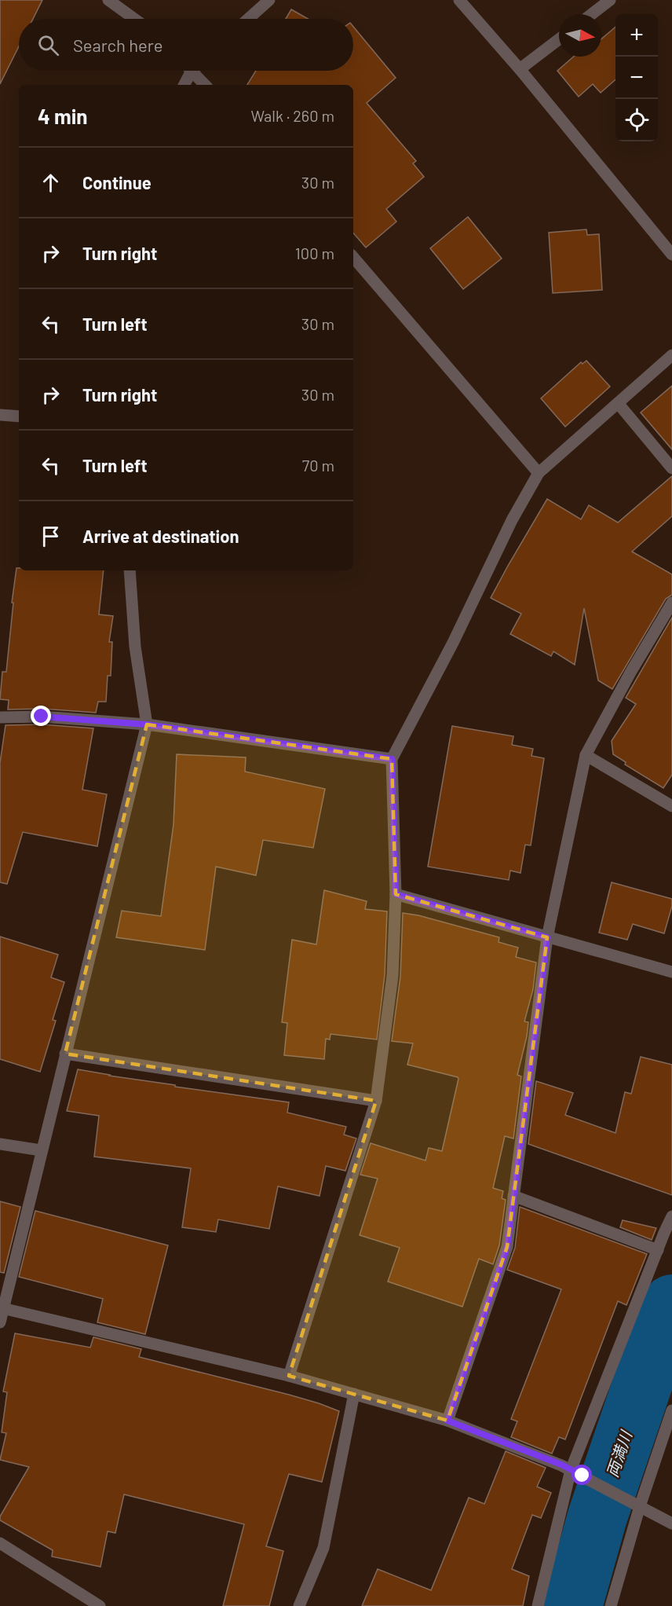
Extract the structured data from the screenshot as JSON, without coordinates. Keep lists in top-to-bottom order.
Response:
{
  "water": ["両満川"],
  "north": "right",
  "page": {
    "map_buttons": ["+", "−"],
    "search": "Search here",
    "heading": ["4 min", "Walk · 260 m"],
    "list": [
      ["Continue", "30 m"],
      ["Turn right", "100 m"],
      ["Turn left", "30 m"],
      ["Turn right", "30 m"],
      ["Turn left", "70 m"],
      "Arrive at destination"
    ]
  }
}
